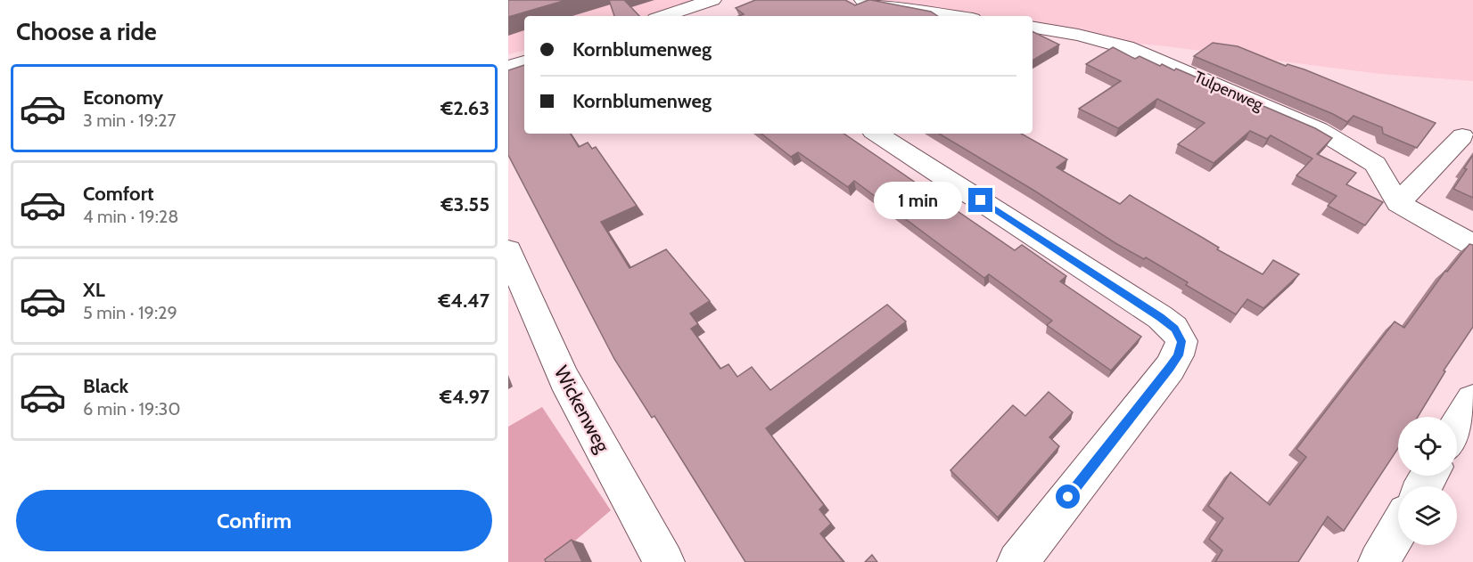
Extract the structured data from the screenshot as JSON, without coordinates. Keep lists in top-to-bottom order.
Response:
{
  "streets": {
    "street": ["Tulpenweg", "Wickenweg"]
  },
  "page": {
    "heading": "Choose a ride",
    "banner": ["Kornblumenweg", "Kornblumenweg"],
    "list": [
      {
        "name": "Economy",
        "note": "3 min · 19:27",
        "value": "€2.63"
      },
      {
        "name": "Comfort",
        "note": "4 min · 19:28",
        "value": "€3.55"
      },
      {
        "name": "XL",
        "note": "5 min · 19:29",
        "value": "€4.47"
      },
      {
        "name": "Black",
        "note": "6 min · 19:30",
        "value": "€4.97"
      }
    ],
    "bubble": "1 min",
    "buttons": "Confirm"
  }
}
